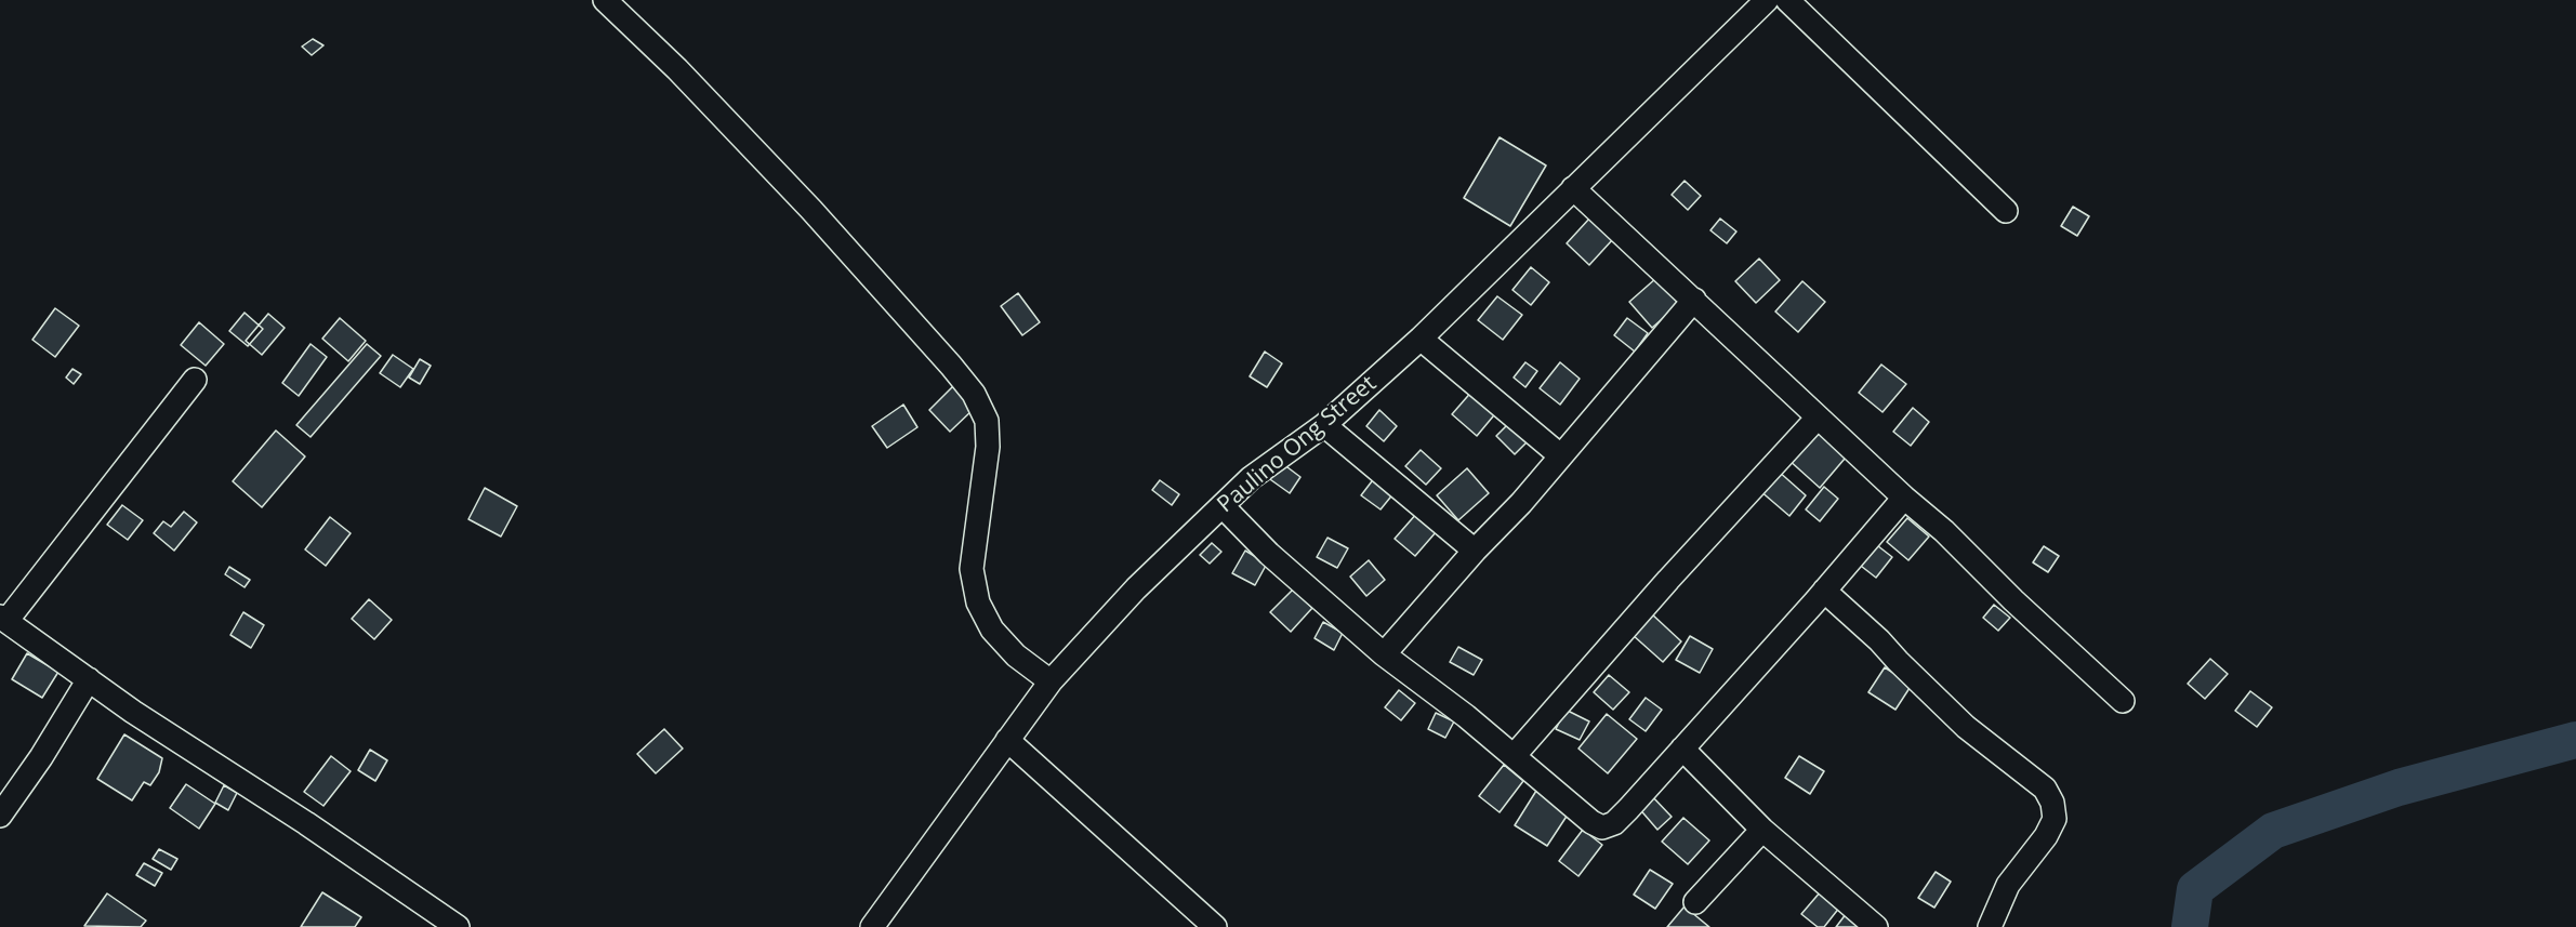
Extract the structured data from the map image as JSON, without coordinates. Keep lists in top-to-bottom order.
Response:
{
  "streets": {
    "street": ["Paulino Ong Street"]
  }
}
